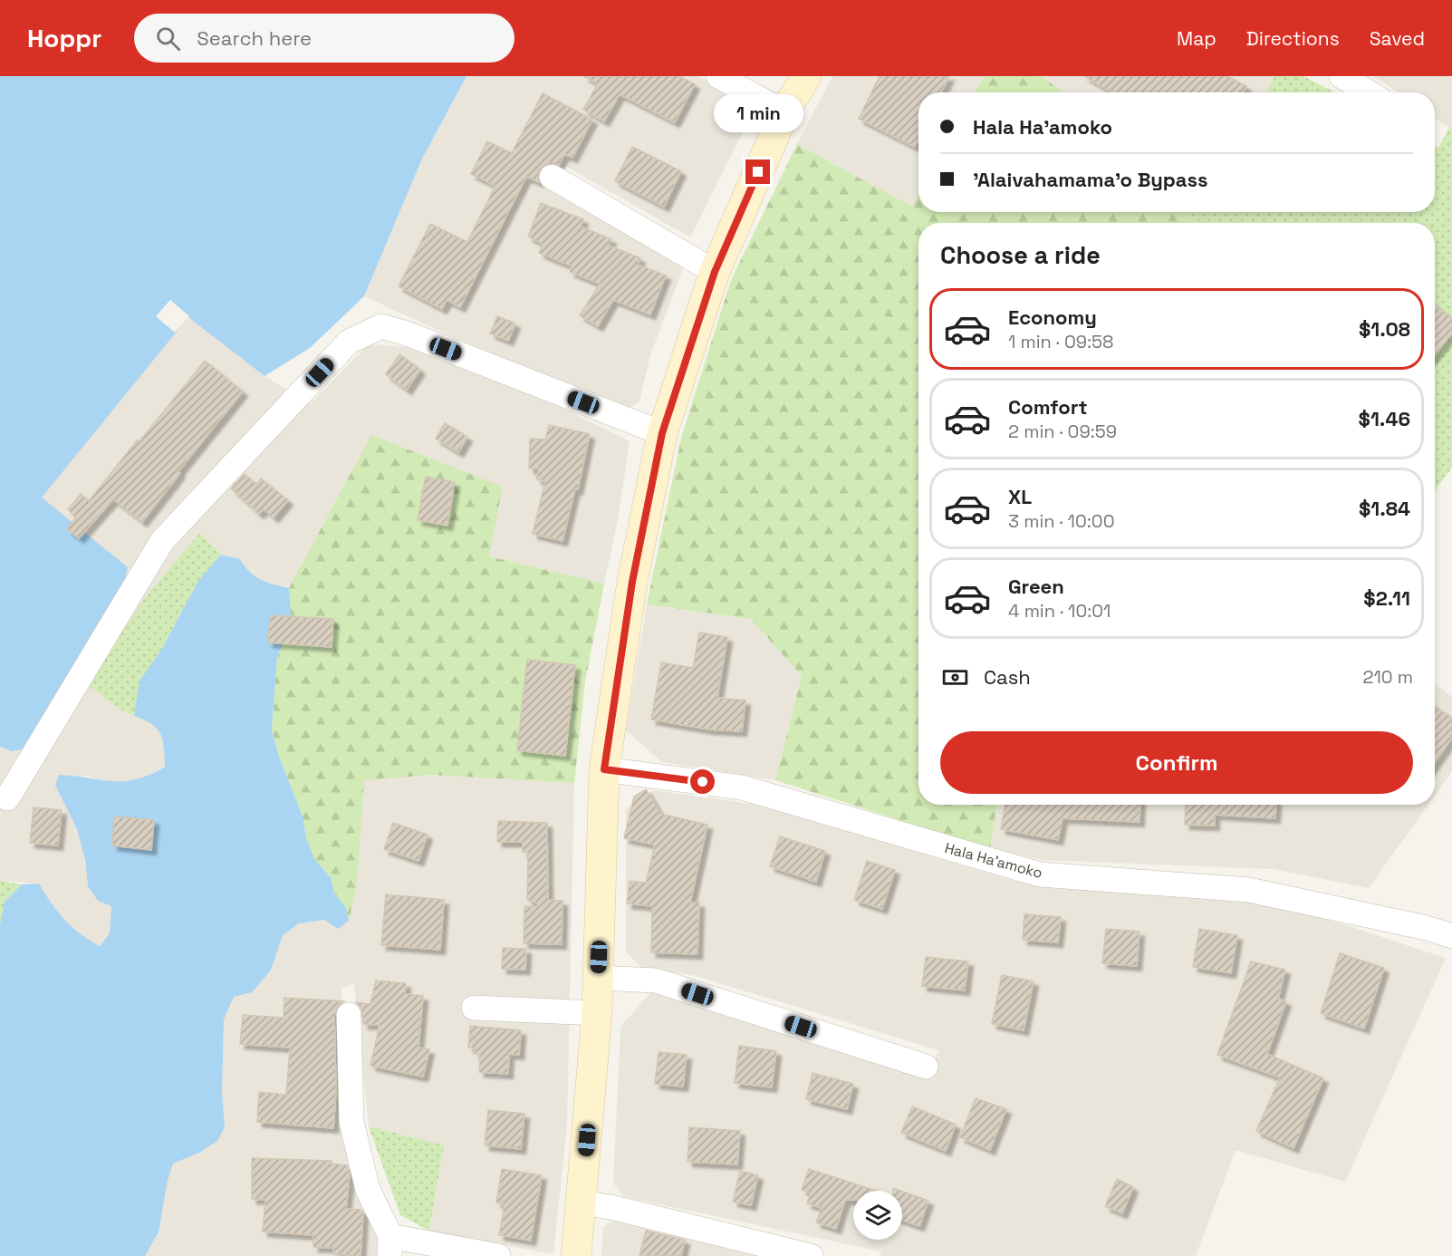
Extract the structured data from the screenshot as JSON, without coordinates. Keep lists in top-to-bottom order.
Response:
{
  "streets": {
    "street": ["Hala Ha'amoko"]
  },
  "page": {
    "header": "Hoppr",
    "search": "Search here",
    "nav": ["Map", "Directions", "Saved"],
    "banner": ["Hala Ha'amoko", "'Alaivahamama'o Bypass"],
    "bubble": "1 min",
    "heading": "Choose a ride",
    "list": [
      {
        "name": "Economy",
        "note": "1 min · 09:58",
        "value": "$1.08"
      },
      {
        "name": "Comfort",
        "note": "2 min · 09:59",
        "value": "$1.46"
      },
      {
        "name": "XL",
        "note": "3 min · 10:00",
        "value": "$1.84"
      },
      {
        "name": "Green",
        "note": "4 min · 10:01",
        "value": "$2.11"
      }
    ],
    "pay": ["Cash", "210 m"],
    "buttons": "Confirm"
  }
}
